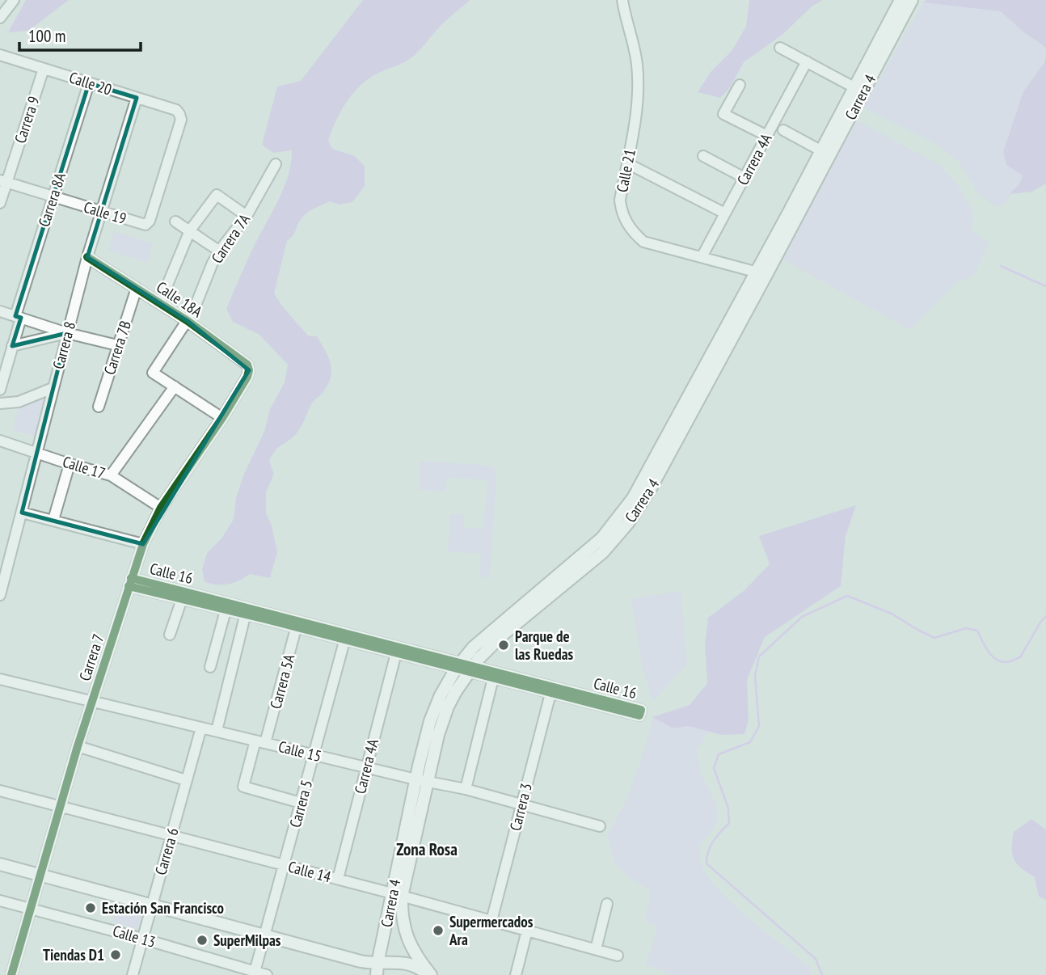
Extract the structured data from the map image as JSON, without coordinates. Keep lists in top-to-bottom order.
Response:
{
  "streets": {
    "main road": ["Carrera 4"],
    "street": [
      "Calle 20",
      "Carrera 9",
      "Carrera 4A",
      "Calle 21",
      "Carrera 8A",
      "Calle 19",
      "Carrera 7A",
      "Calle 18A",
      "Carrera 8",
      "Carrera 7B",
      "Calle 17",
      "Calle 16",
      "Carrera 7",
      "Carrera 5A",
      "Calle 15",
      "Carrera 5",
      "Carrera 3",
      "Carrera 6",
      "Calle 14",
      "Calle 13"
    ]
  },
  "crossings": [
    ["Calle 20", "Carrera 9"],
    ["Calle 20", "Carrera 8A"],
    ["Calle 20", "Calle 19"],
    ["Calle 20", "Carrera 8"],
    ["Carrera 4", "Calle 21"],
    ["Carrera 4", "Calle 16"],
    ["Carrera 4", "Calle 15"],
    ["Carrera 4", "Calle 14"],
    ["Carrera 9", "Calle 19"],
    ["Carrera 4A", "Calle 21"],
    ["Carrera 4A", "Calle 16"],
    ["Carrera 4A", "Calle 15"],
    ["Carrera 4A", "Calle 14"],
    ["Carrera 8A", "Calle 19"],
    ["Calle 19", "Carrera 8"],
    ["Carrera 7A", "Calle 18A"],
    ["Calle 18A", "Carrera 8"],
    ["Calle 18A", "Carrera 7B"],
    ["Calle 18A", "Carrera 7"],
    ["Carrera 8", "Calle 17"],
    ["Calle 17", "Carrera 7"],
    ["Calle 16", "Carrera 7"],
    ["Calle 16", "Carrera 5A"],
    ["Calle 16", "Carrera 5"],
    ["Calle 16", "Carrera 3"],
    ["Carrera 7", "Calle 15"],
    ["Carrera 7", "Calle 14"],
    ["Carrera 7", "Calle 13"],
    ["Carrera 5A", "Calle 15"],
    ["Carrera 5A", "Carrera 5"],
    ["Calle 15", "Carrera 5"],
    ["Calle 15", "Carrera 3"],
    ["Calle 15", "Carrera 6"],
    ["Carrera 5", "Calle 14"],
    ["Carrera 5", "Calle 13"],
    ["Carrera 3", "Calle 14"],
    ["Carrera 6", "Calle 14"],
    ["Carrera 6", "Calle 13"]
  ],
  "districts": ["Zona Rosa"],
  "places": [
    "Parque de las Ruedas",
    "Estación San Francisco",
    "Supermercados Ara",
    "SuperMilpas",
    "Tiendas D1"
  ],
  "scale_bar": "100 m"
}
